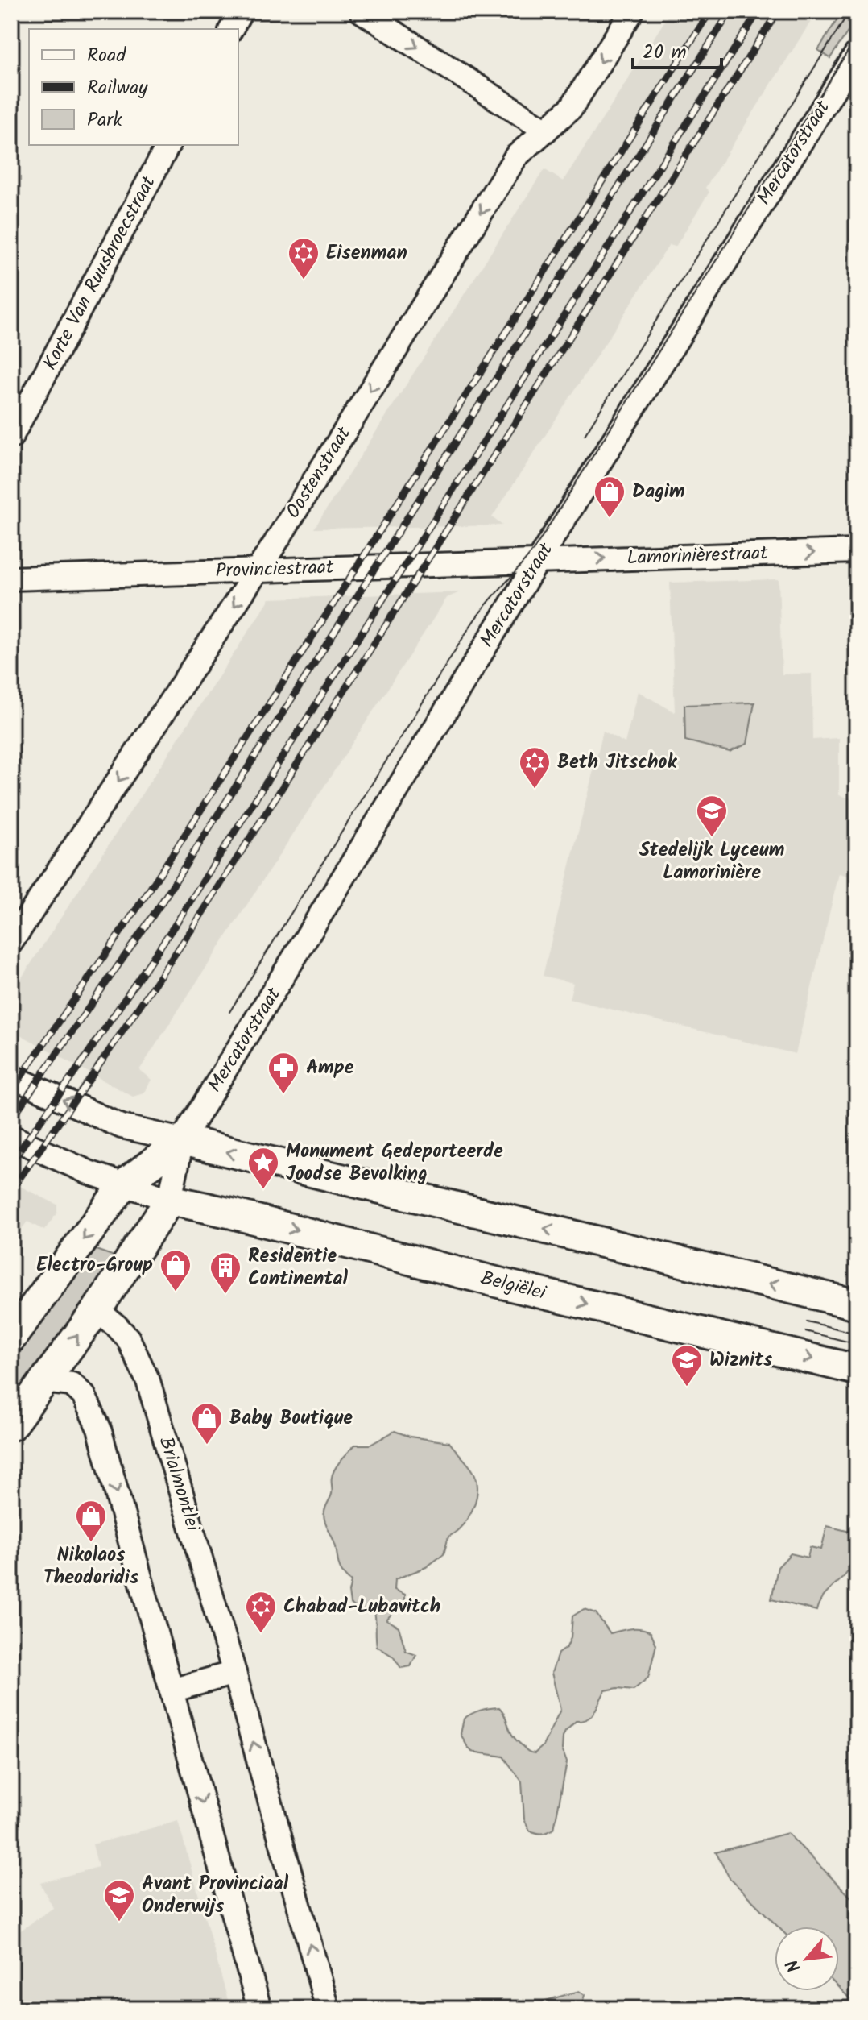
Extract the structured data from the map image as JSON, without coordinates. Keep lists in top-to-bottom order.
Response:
{
  "streets": {
    "street": [
      "Mercatorstraat",
      "Korte Van Ruusbroecstraat",
      "Oostenstraat",
      "Lamorinièrestraat",
      "Provinciestraat",
      "Belgiëlei",
      "Brialmontlei"
    ]
  },
  "crossings": [
    ["Mercatorstraat", "Lamorinièrestraat"],
    ["Mercatorstraat", "Provinciestraat"],
    ["Mercatorstraat", "Belgiëlei"],
    ["Mercatorstraat", "Brialmontlei"],
    ["Oostenstraat", "Provinciestraat"],
    ["Lamorinièrestraat", "Provinciestraat"]
  ],
  "one_way": ["Oostenstraat", "Lamorinièrestraat"],
  "places": {
    "synagogue": ["Eisenman", "Beth Jitschok", "Chabad-Lubavitch"],
    "shop": [
      "Dagim",
      "Electro-Group",
      "Baby Boutique",
      "Nikolaos Theodoridis"
    ],
    "school or university": ["Stedelijk Lyceum Lamorinière", "Wiznits", "Avant Provinciaal Onderwijs"],
    "pharmacy": ["Ampe"],
    "place": ["Monument Gedeporteerde Joodse Bevolking"],
    "building": ["Residentie Continental"]
  },
  "legend": ["Road", "Railway", "Park"],
  "scale_bar": "20 m",
  "north": "bottom left"
}
